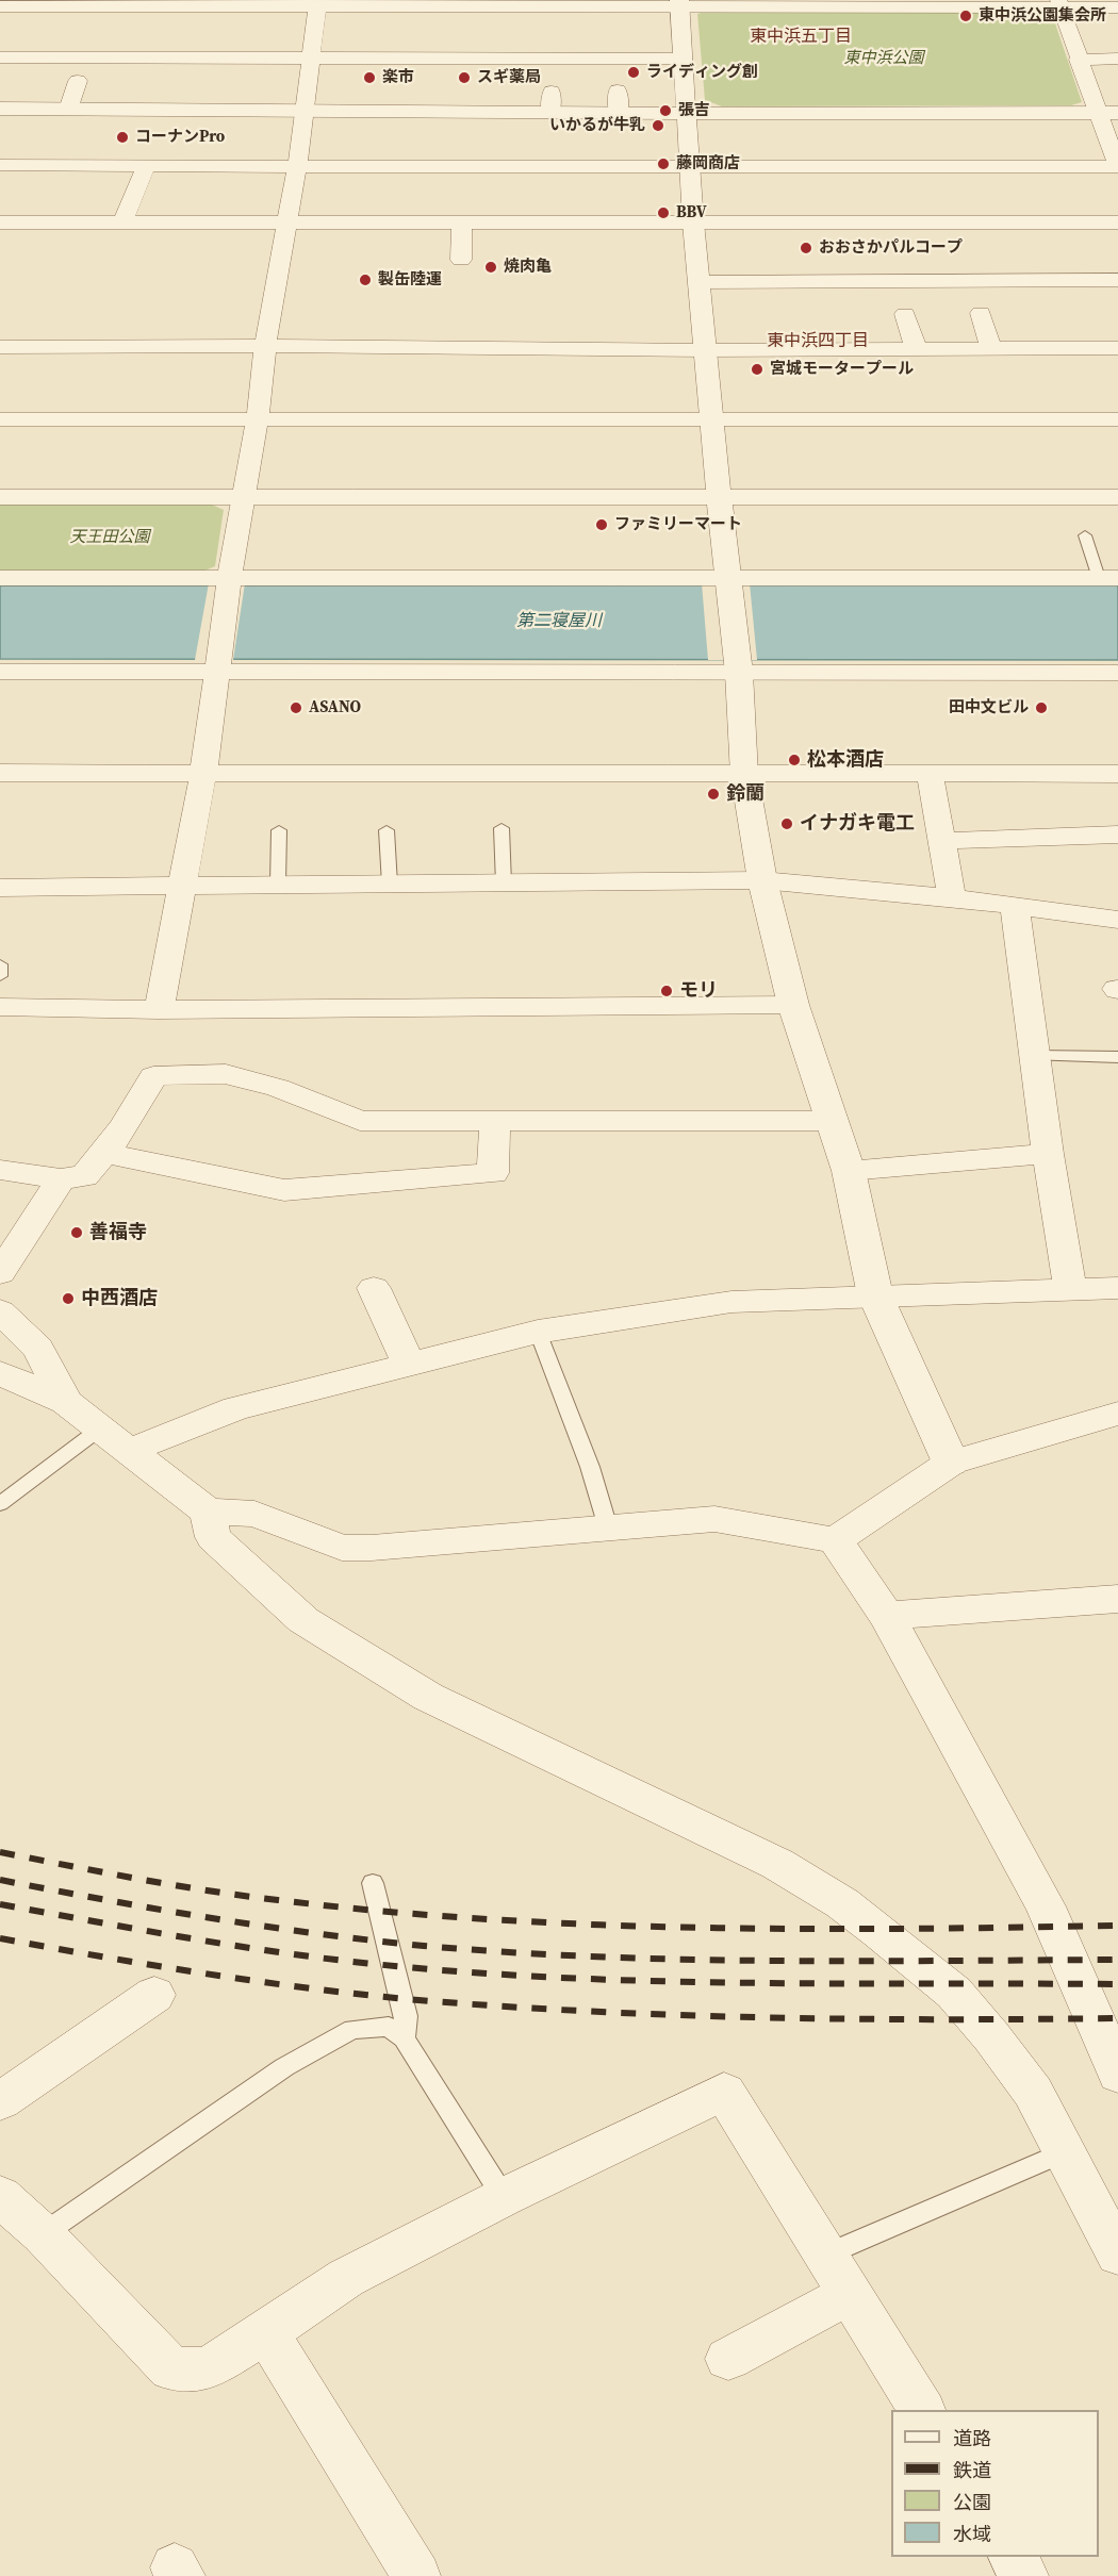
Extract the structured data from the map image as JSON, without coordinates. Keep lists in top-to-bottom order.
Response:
{
  "districts": ["東中浜五丁目", "東中浜四丁目"],
  "water": ["第二寝屋川"],
  "parks": ["東中浜公園", "天王田公園"],
  "places": [
    "東中浜公園集会所",
    "ライディング創",
    "楽市",
    "スギ薬局",
    "張吉",
    "いかるが牛乳",
    "コーナンPro",
    "藤岡商店",
    "BBV",
    "おおさかパルコープ",
    "焼肉亀",
    "製缶陸運",
    "宮城モータープール",
    "ファミリーマート",
    "ASANO",
    "田中文ビル",
    "松本酒店",
    "鈴蘭",
    "イナガキ電工",
    "モリ",
    "善福寺",
    "中西酒店"
  ],
  "legend": [
    "道路",
    "鉄道",
    "公園",
    "水域"
  ]
}
